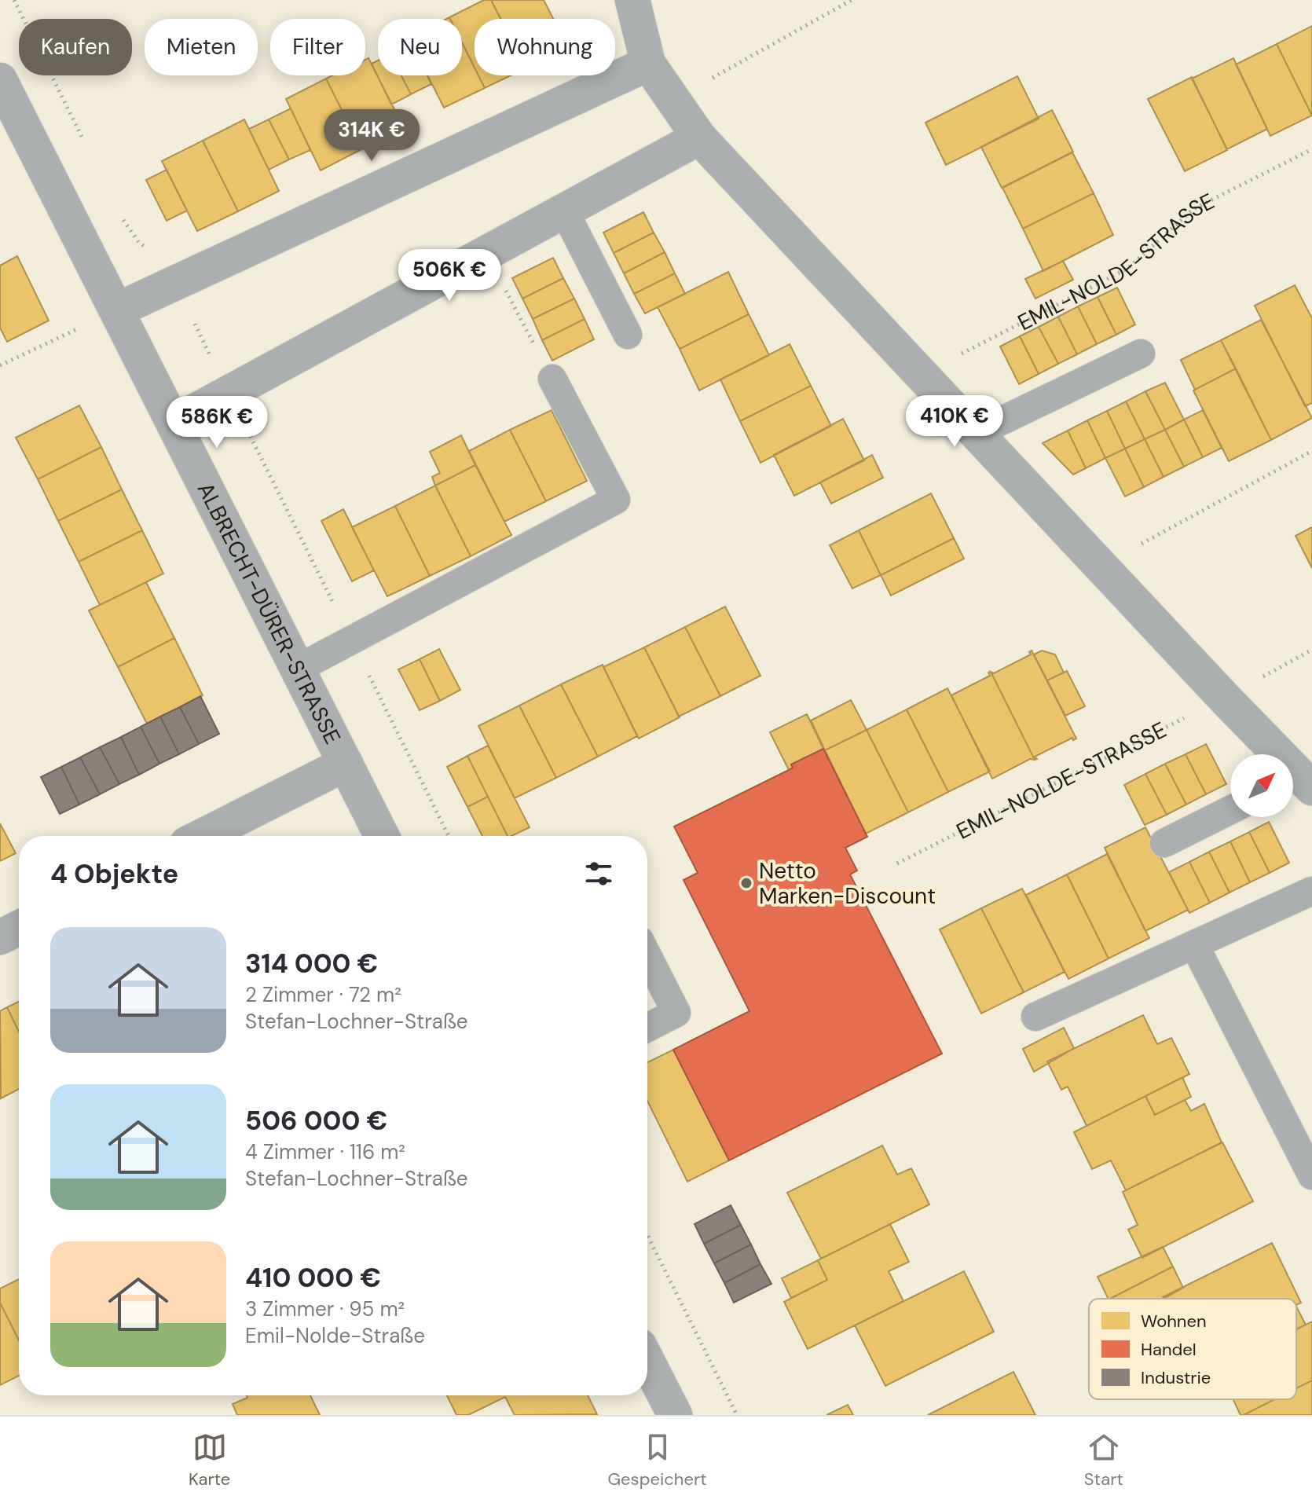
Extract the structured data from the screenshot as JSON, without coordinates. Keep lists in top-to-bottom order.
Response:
{
  "streets": {
    "street": ["ALBRECHT-DÜRER-STRASSE"],
    "path": ["EMIL-NOLDE-STRASSE"]
  },
  "places": ["Netto Marken-Discount"],
  "legend": ["Wohnen", "Handel", "Industrie"],
  "north": "top right",
  "page": {
    "chip": [
      "Kaufen",
      "Mieten",
      "Filter",
      "Neu",
      "Wohnung"
    ],
    "price": [
      "314K €",
      "506K €",
      "410K €",
      "586K €"
    ],
    "heading": "4 Objekte",
    "list": [
      {
        "name": "314 000 €",
        "note": "2 Zimmer · 72 m² · Stefan-Lochner-Straße"
      },
      {
        "name": "506 000 €",
        "note": "4 Zimmer · 116 m² · Stefan-Lochner-Straße"
      },
      {
        "name": "410 000 €",
        "note": "3 Zimmer · 95 m² · Emil-Nolde-Straße"
      }
    ],
    "tabs": ["Karte", "Gespeichert", "Start"]
  }
}
